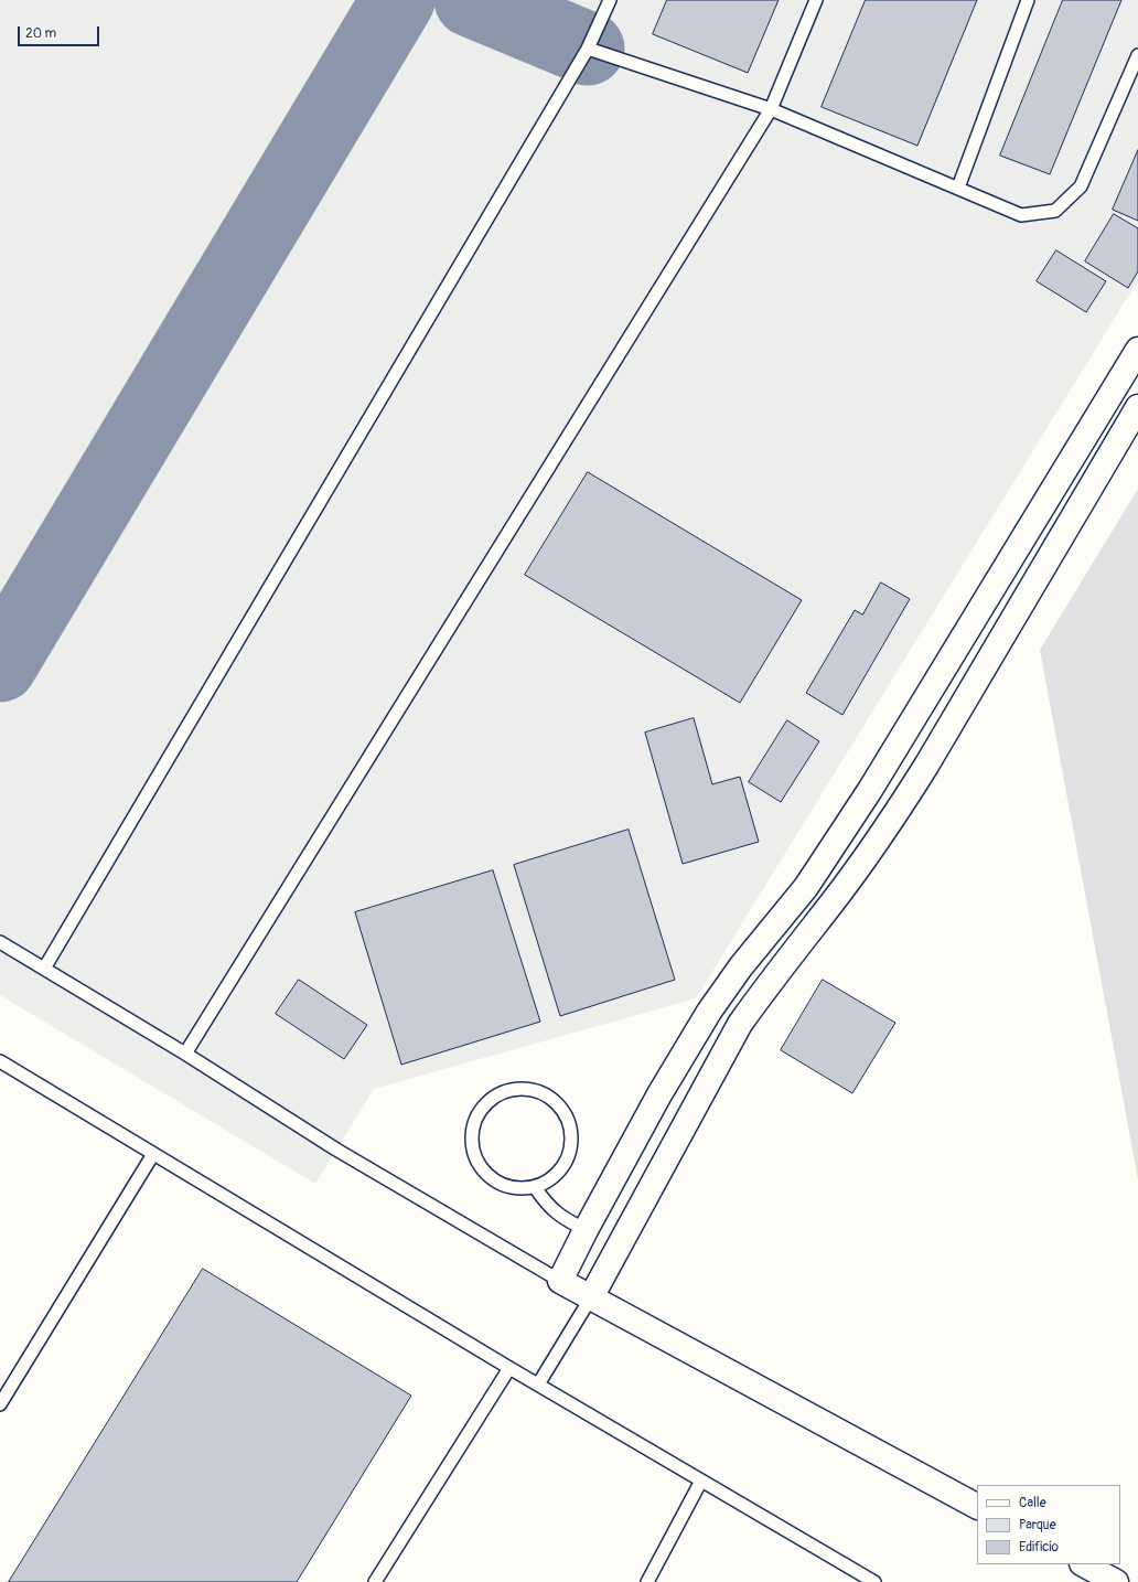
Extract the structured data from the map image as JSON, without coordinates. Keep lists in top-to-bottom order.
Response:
{
  "legend": ["Calle", "Parque", "Edificio"],
  "scale_bar": "20 m"
}
